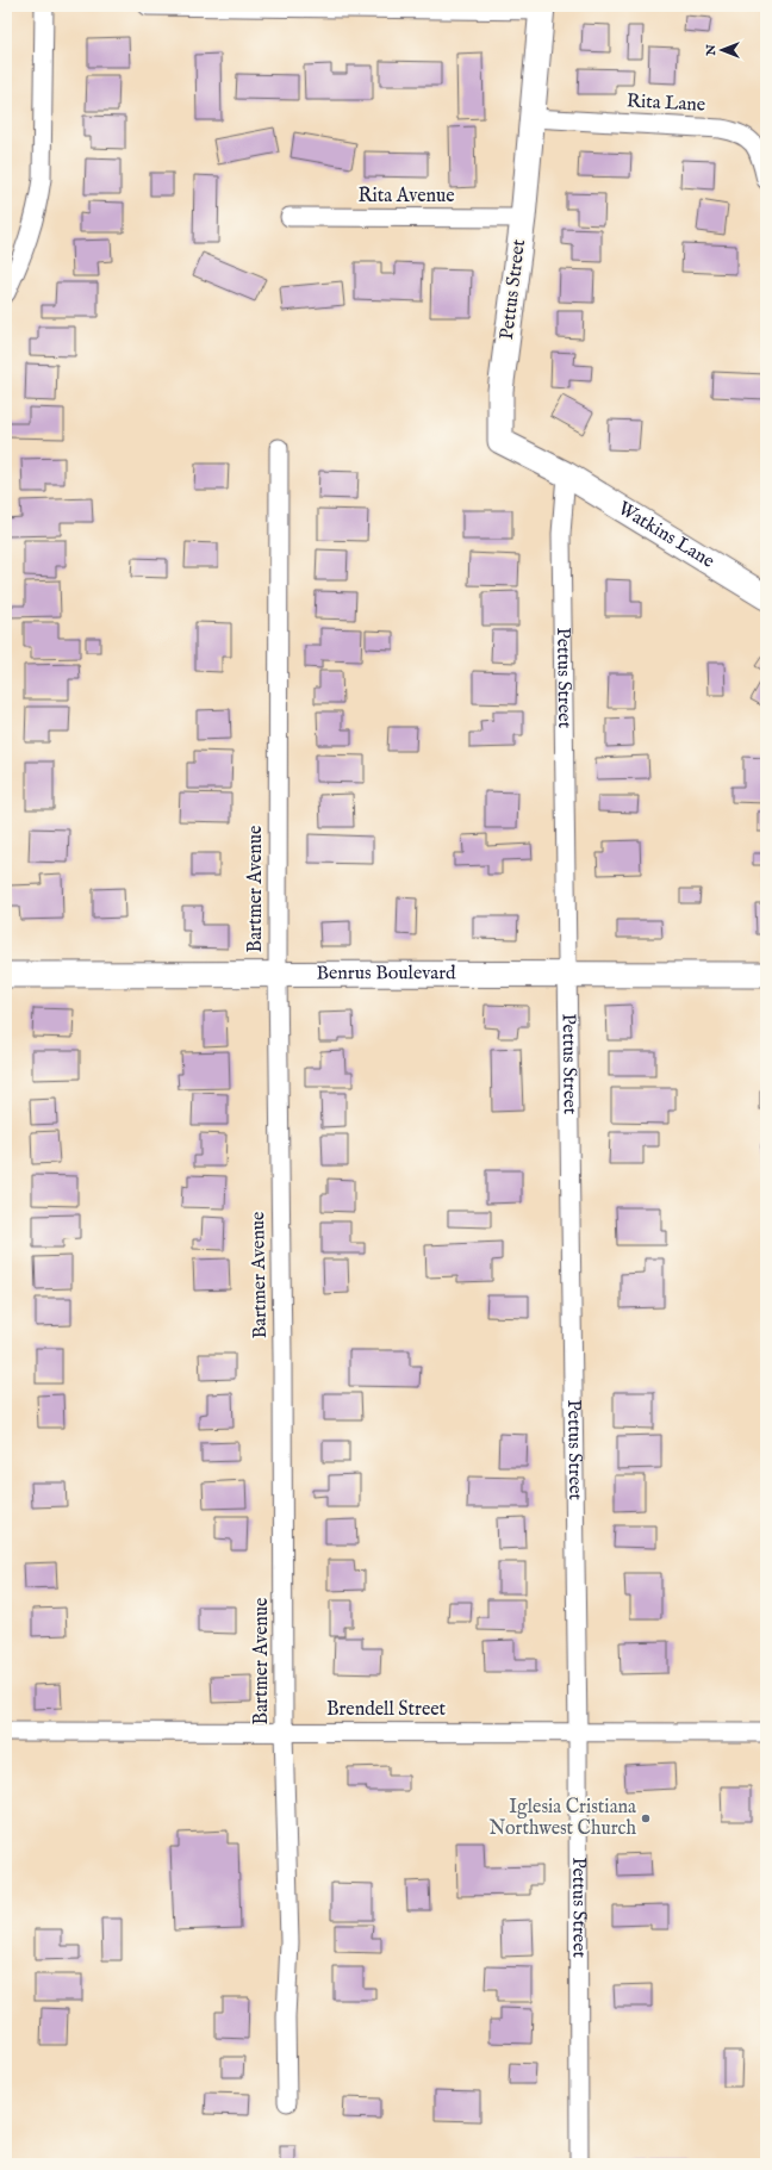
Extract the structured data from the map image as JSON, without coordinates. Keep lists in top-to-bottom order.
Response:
{
  "streets": {
    "street": [
      "Rita Lane",
      "Rita Avenue",
      "Pettus Street",
      "Watkins Lane",
      "Bartmer Avenue",
      "Benrus Boulevard",
      "Brendell Street"
    ]
  },
  "crossings": [
    ["Rita Lane", "Pettus Street"],
    ["Rita Avenue", "Pettus Street"],
    ["Pettus Street", "Watkins Lane"],
    ["Pettus Street", "Benrus Boulevard"],
    ["Pettus Street", "Brendell Street"],
    ["Bartmer Avenue", "Benrus Boulevard"],
    ["Bartmer Avenue", "Brendell Street"]
  ],
  "places": ["Iglesia Cristiana Northwest Church"],
  "north": "left"
}
